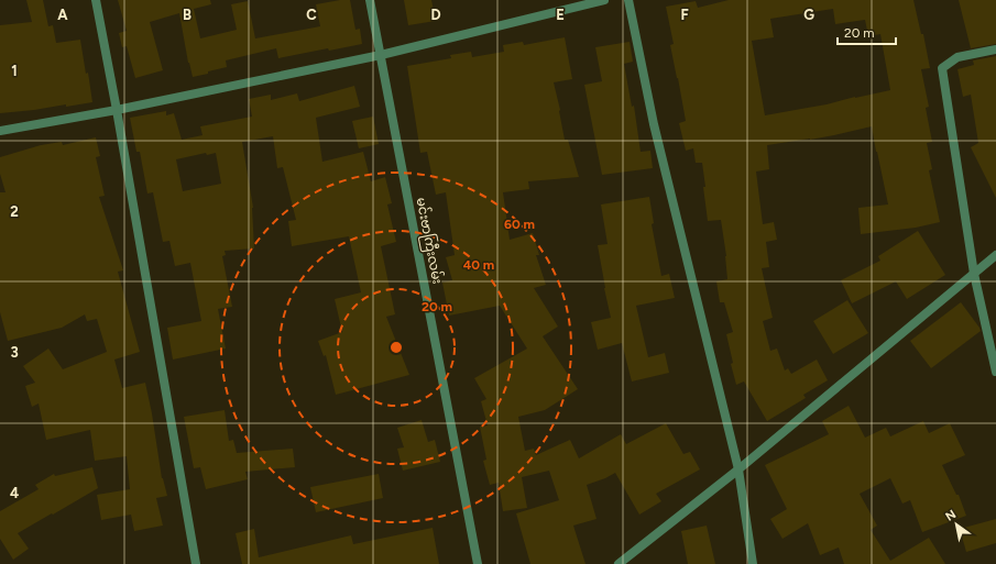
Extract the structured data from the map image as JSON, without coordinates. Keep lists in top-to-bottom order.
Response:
{
  "streets": {
    "street": ["မင်းဗာကြီးလမ်း"]
  },
  "scale_bar": "20 m",
  "north": "top left",
  "grid": {
    "columns": [
      "A",
      "B",
      "C",
      "D",
      "E",
      "F",
      "G"
    ],
    "rows": [
      "1",
      "2",
      "3",
      "4"
    ]
  },
  "rings": ["60 m", "40 m", "20 m"]
}
